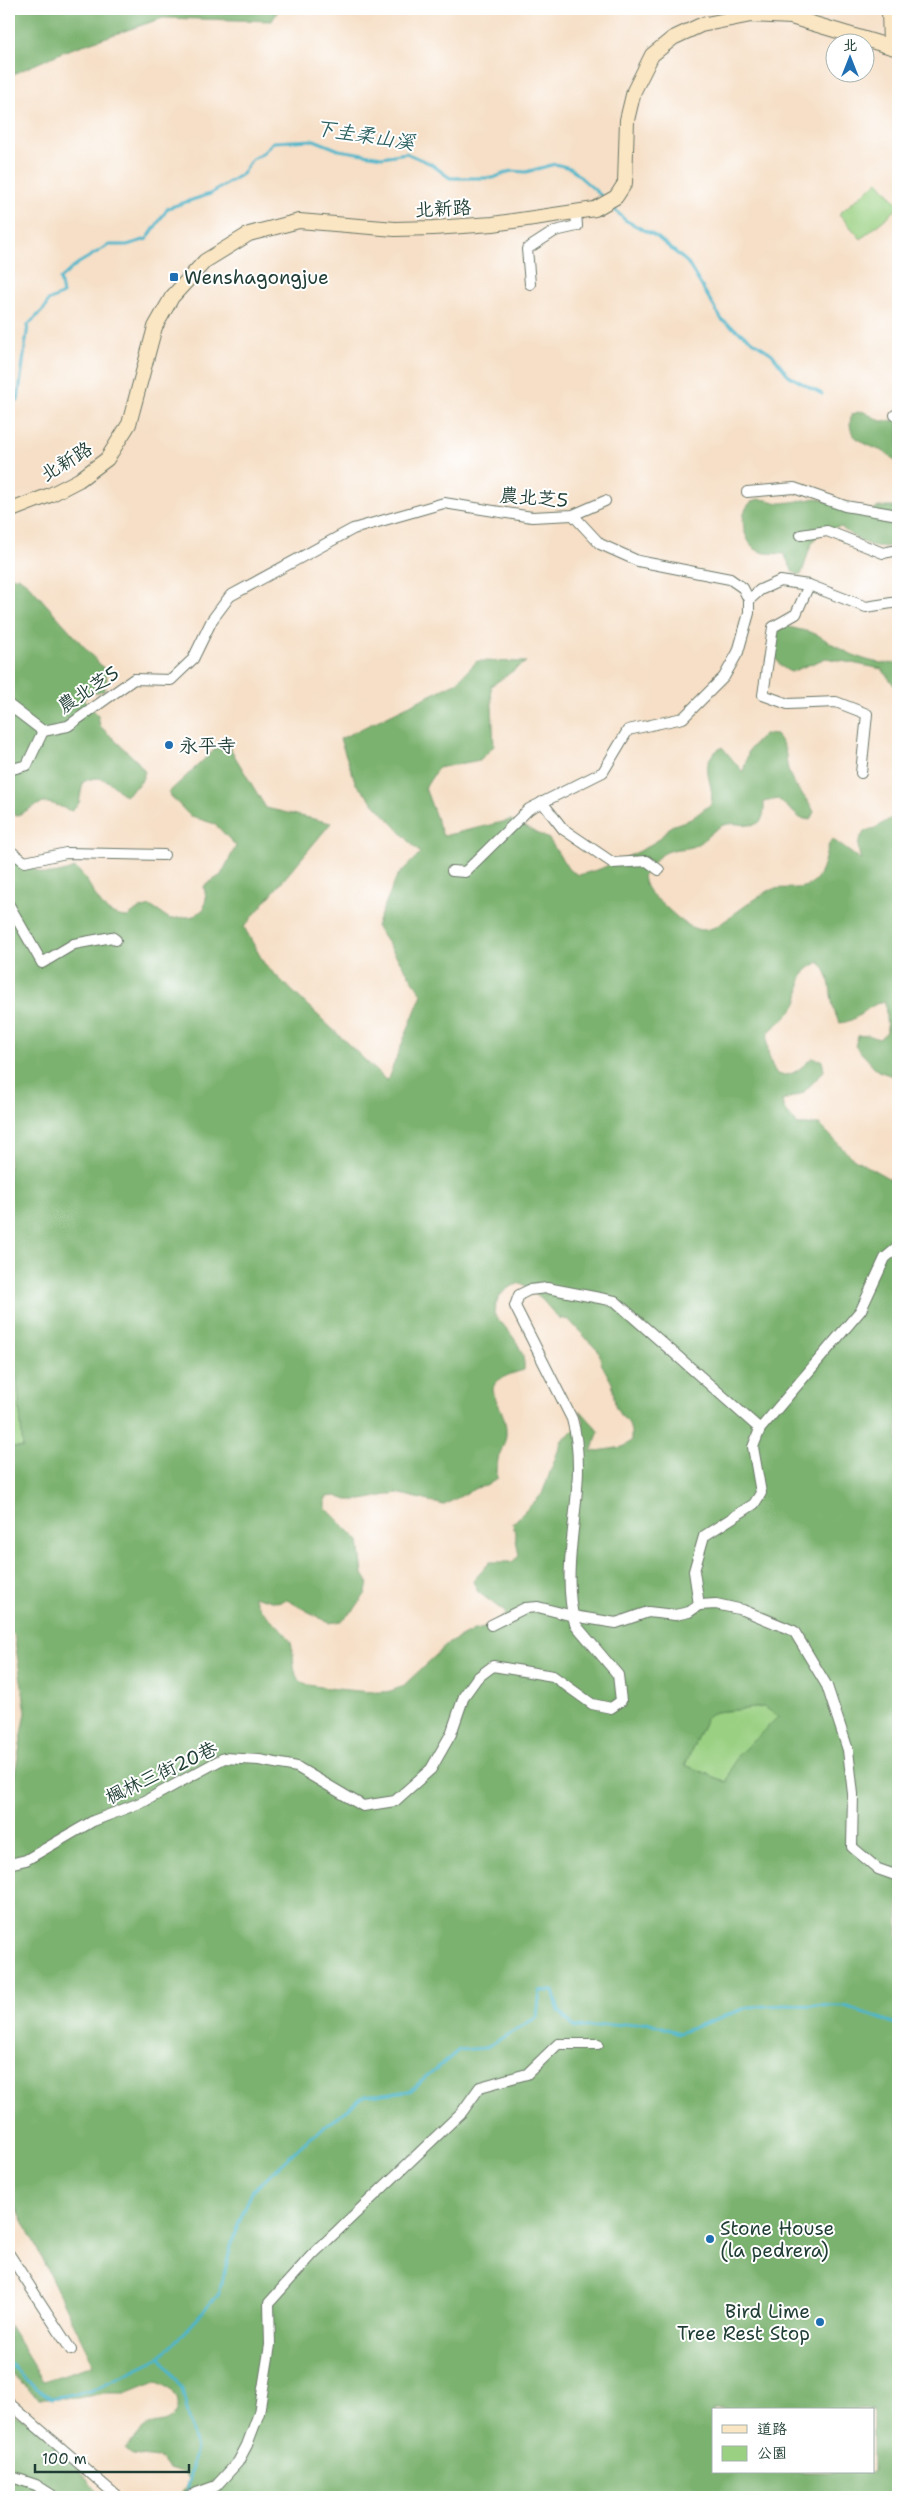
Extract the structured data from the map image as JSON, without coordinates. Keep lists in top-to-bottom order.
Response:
{
  "streets": {
    "main road": ["北新路"],
    "street": ["農北芝5", "楓林三街20巷"]
  },
  "water": ["下圭柔山溪"],
  "places": {
    "transit": ["Wenshagongjue"],
    "other": ["永平寺", "Stone House (la pedrera)", "Bird Lime Tree Rest Stop"]
  },
  "legend": ["道路", "公園"],
  "scale_bar": "100 m",
  "north": "top"
}
